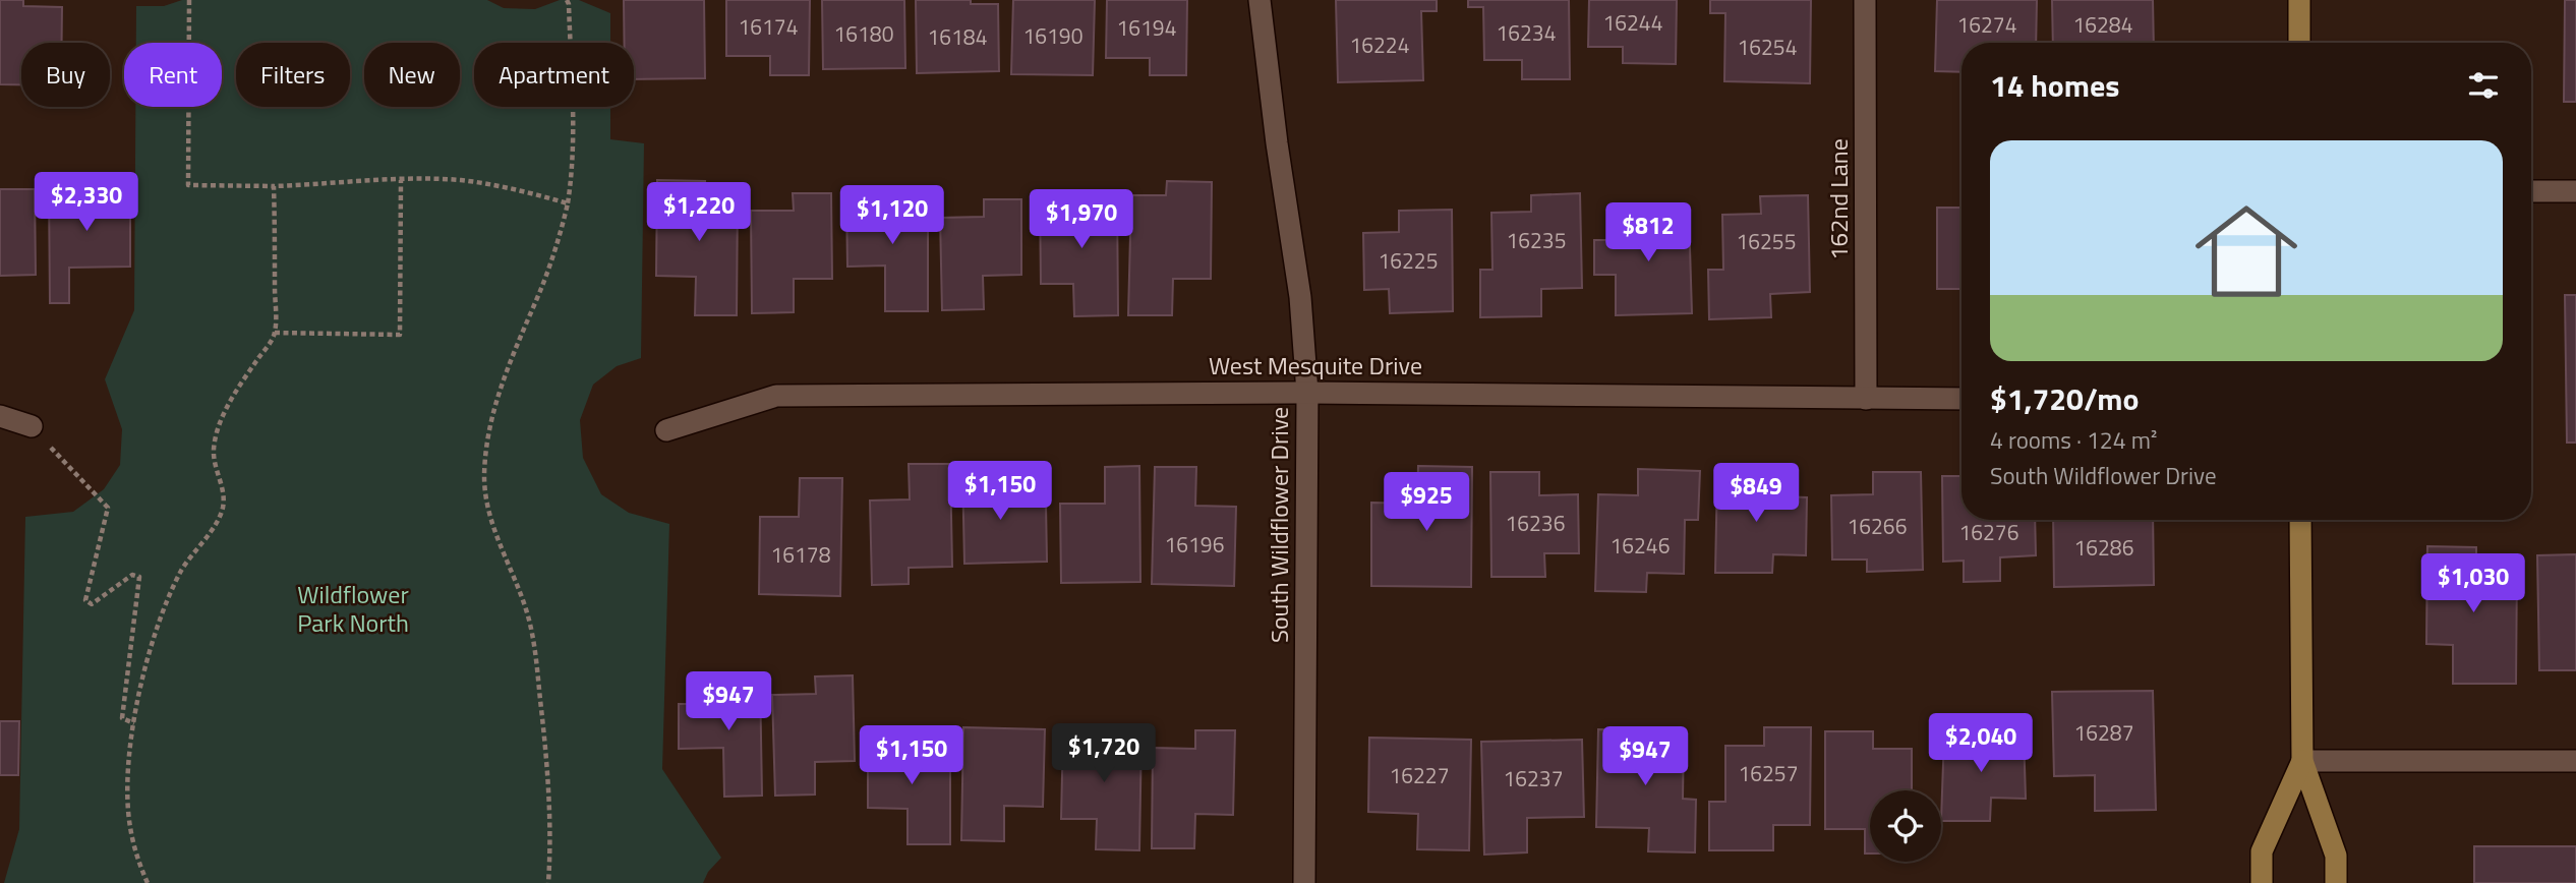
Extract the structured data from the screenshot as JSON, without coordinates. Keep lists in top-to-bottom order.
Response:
{
  "streets": {
    "street": ["162nd Lane", "West Mesquite Drive", "South Wildflower Drive"]
  },
  "crossings": [
    ["162nd Lane", "West Mesquite Drive"],
    ["West Mesquite Drive", "South Wildflower Drive"]
  ],
  "parks": ["Wildflower Park North"],
  "house_numbers": [
    "16244",
    "16274",
    "16284",
    "16174",
    "16194",
    "16234",
    "16180",
    "16190",
    "16184",
    "16224",
    "16254",
    "16235",
    "16255",
    "16225",
    "16236",
    "16266",
    "16276",
    "16196",
    "16246",
    "16286",
    "16178",
    "16287",
    "16257",
    "16227",
    "16237"
  ],
  "page": {
    "chip": [
      "Buy",
      "Rent",
      "Filters",
      "New",
      "Apartment"
    ],
    "heading": "14 homes",
    "list": [
      {
        "name": "$1,720/mo",
        "note": "4 rooms · 124 m² · South Wildflower Drive"
      }
    ],
    "price": [
      "$2,330",
      "$1,220",
      "$1,120",
      "$1,970",
      "$812",
      "$1,150",
      "$849",
      "$925",
      "$1,030",
      "$947",
      "$2,040",
      "$1,720",
      "$1,150",
      "$947"
    ]
  }
}
